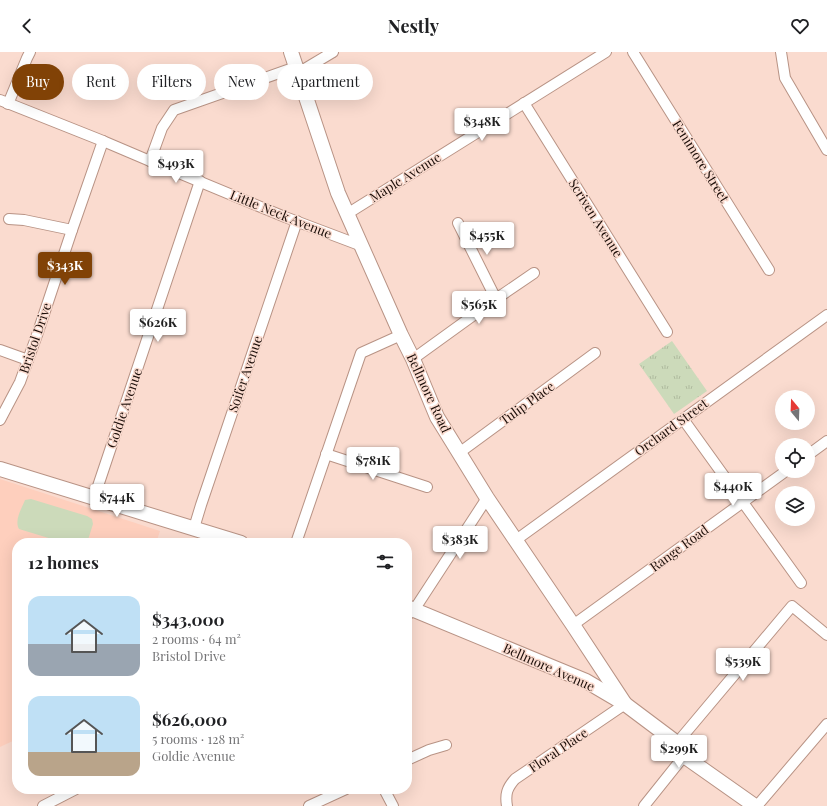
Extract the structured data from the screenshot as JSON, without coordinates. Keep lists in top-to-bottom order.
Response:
{
  "streets": {
    "main road": ["Bellmore Road", "Bellmore Avenue"],
    "street": [
      "Fenimore Street",
      "Maple Avenue",
      "Little Neck Avenue",
      "Scriven Avenue",
      "Bristol Drive",
      "Soifer Avenue",
      "Tulip Place",
      "Goldie Avenue",
      "Orchard Street",
      "Range Road",
      "Floral Place"
    ]
  },
  "crossings": [
    ["Maple Avenue", "Scriven Avenue"],
    ["Maple Avenue", "Bellmore Road"],
    ["Little Neck Avenue", "Bristol Drive"],
    ["Little Neck Avenue", "Soifer Avenue"],
    ["Little Neck Avenue", "Bellmore Road"],
    ["Little Neck Avenue", "Goldie Avenue"],
    ["Bellmore Road", "Tulip Place"],
    ["Bellmore Road", "Orchard Street"],
    ["Bellmore Road", "Range Road"],
    ["Bellmore Road", "Bellmore Avenue"],
    ["Bellmore Road", "Floral Place"],
    ["Bellmore Avenue", "Floral Place"]
  ],
  "north": "top",
  "page": {
    "header": "Nestly",
    "chip": [
      "Buy",
      "Rent",
      "Filters",
      "New",
      "Apartment"
    ],
    "price": [
      "$348K",
      "$493K",
      "$455K",
      "$343K",
      "$565K",
      "$626K",
      "$781K",
      "$440K",
      "$744K",
      "$383K",
      "$539K",
      "$299K"
    ],
    "heading": "12 homes",
    "list": [
      {
        "name": "$343,000",
        "note": "2 rooms · 64 m² · Bristol Drive"
      },
      {
        "name": "$626,000",
        "note": "5 rooms · 128 m² · Goldie Avenue"
      }
    ]
  }
}
